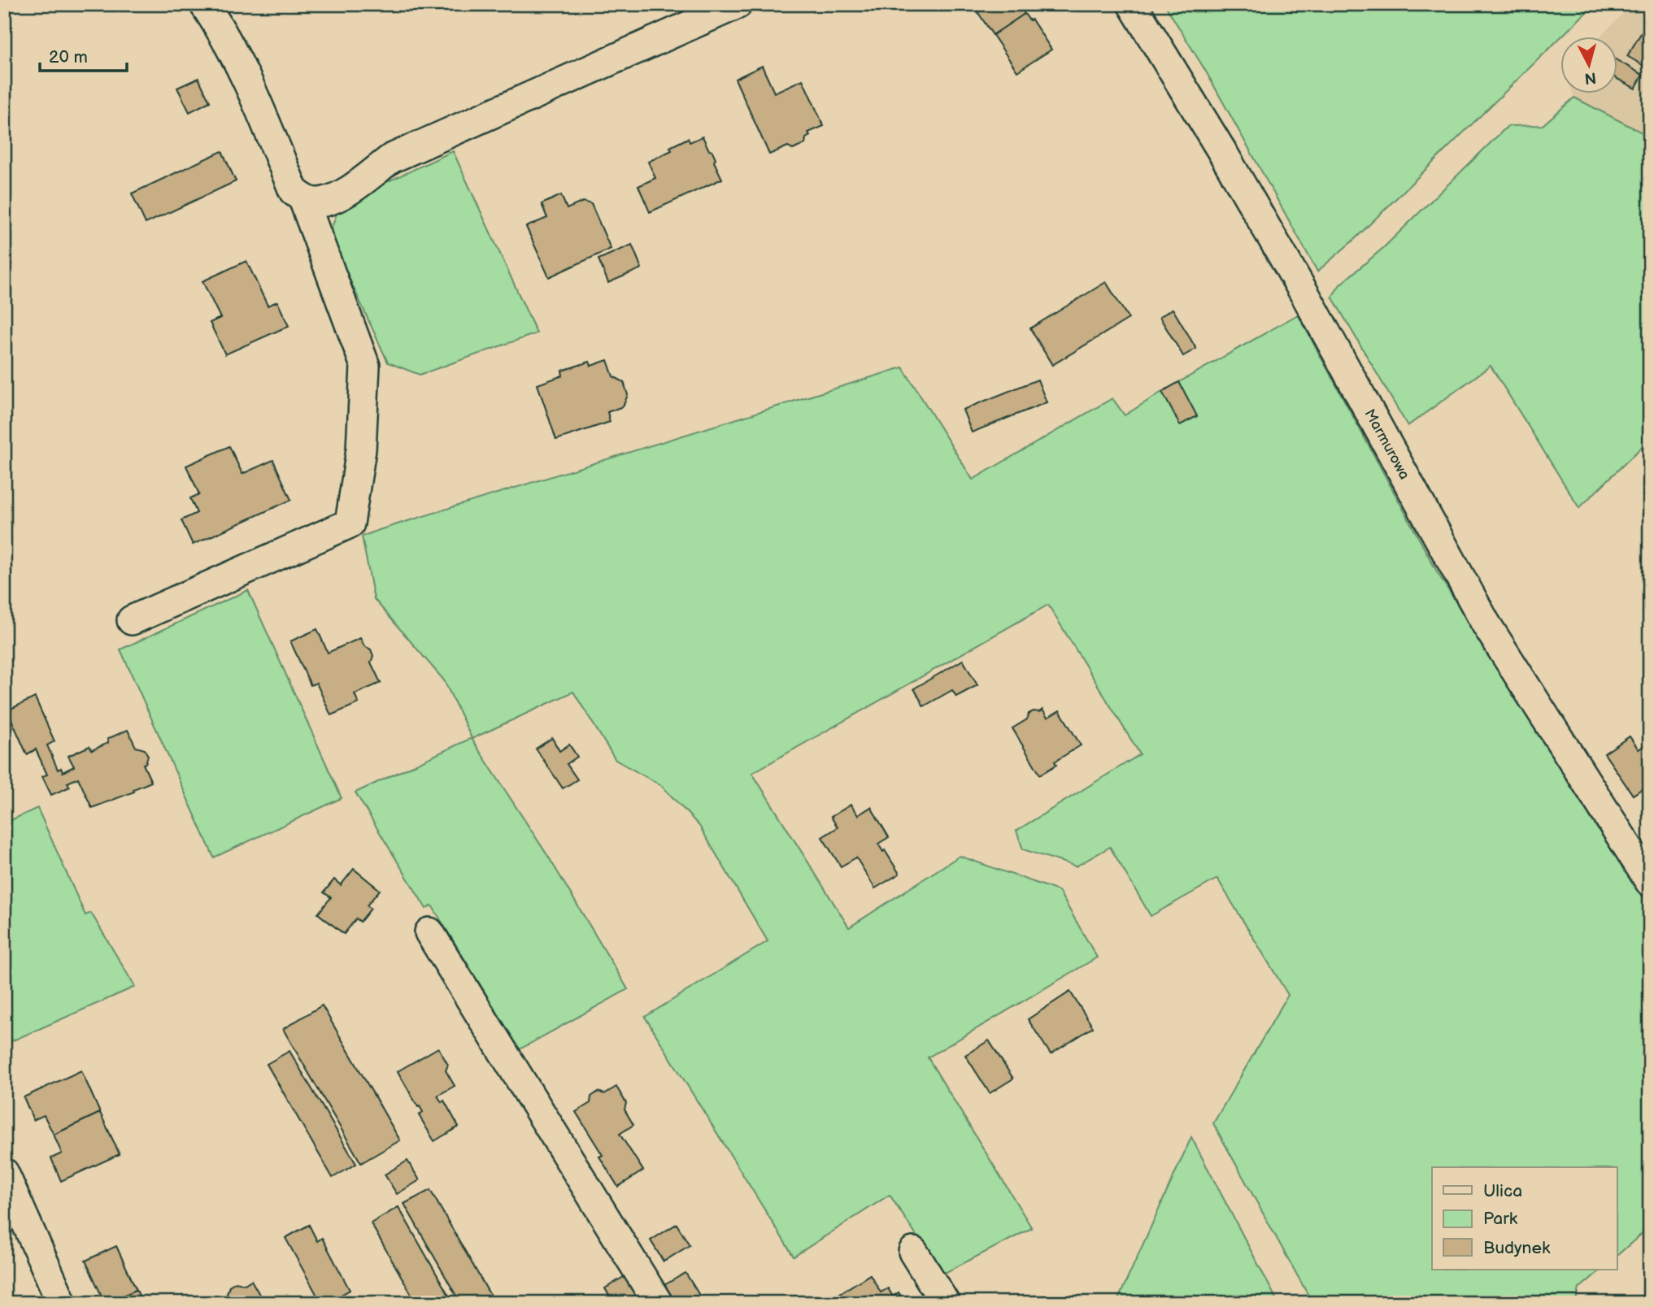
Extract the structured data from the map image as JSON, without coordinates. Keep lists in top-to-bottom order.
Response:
{
  "streets": {
    "street": ["Marmurowa"]
  },
  "legend": ["Ulica", "Park", "Budynek"],
  "scale_bar": "20 m",
  "north": "bottom"
}
